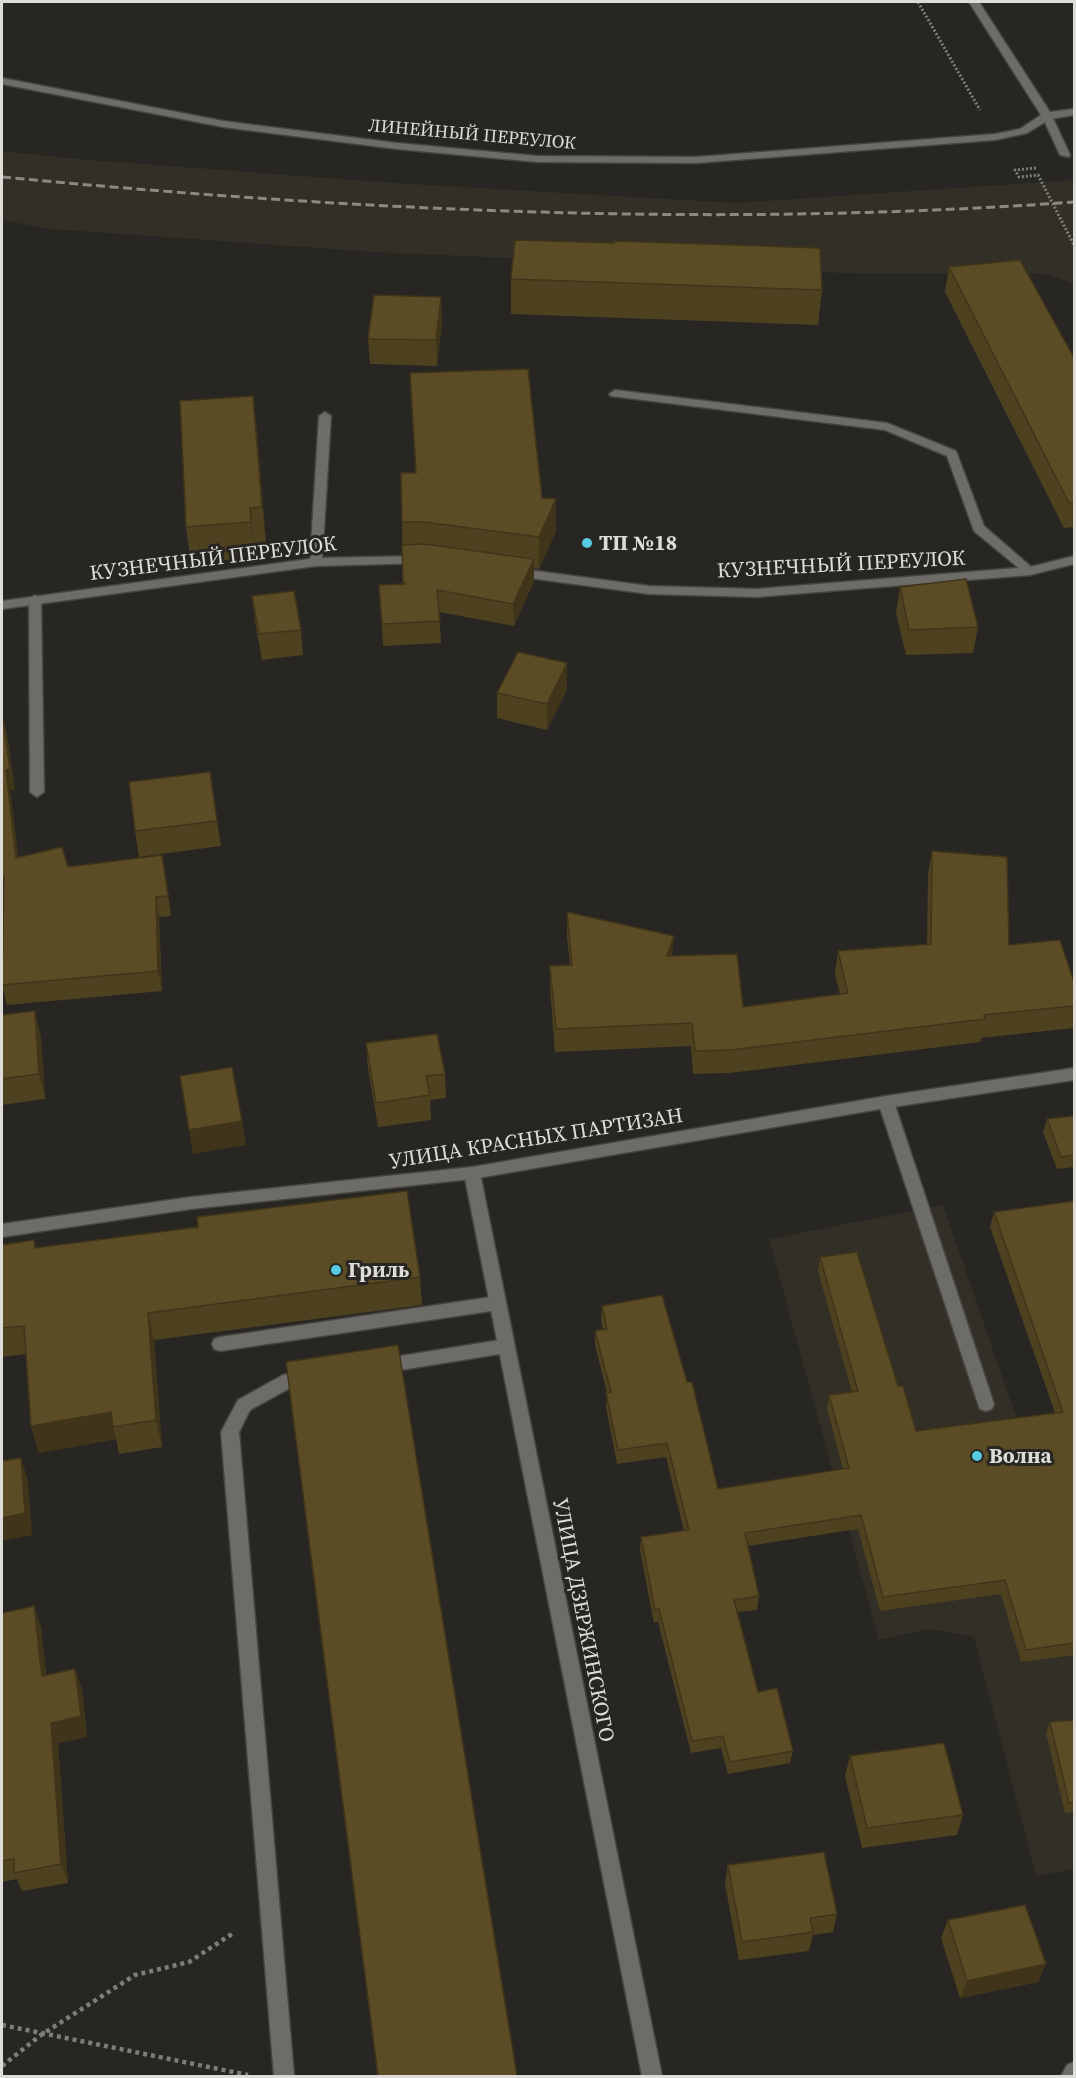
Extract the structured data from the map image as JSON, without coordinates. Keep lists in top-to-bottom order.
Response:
{
  "streets": {
    "street": [
      "ЛИНЕЙНЫЙ ПЕРЕУЛОК",
      "КУЗНЕЧНЫЙ ПЕРЕУЛОК",
      "УЛИЦА КРАСНЫХ ПАРТИЗАН",
      "УЛИЦА ДЗЕРЖИНСКОГО"
    ]
  },
  "crossings": [
    ["УЛИЦА КРАСНЫХ ПАРТИЗАН", "УЛИЦА ДЗЕРЖИНСКОГО"]
  ],
  "places": ["ТП №18", "Гриль", "Волна"]
}
